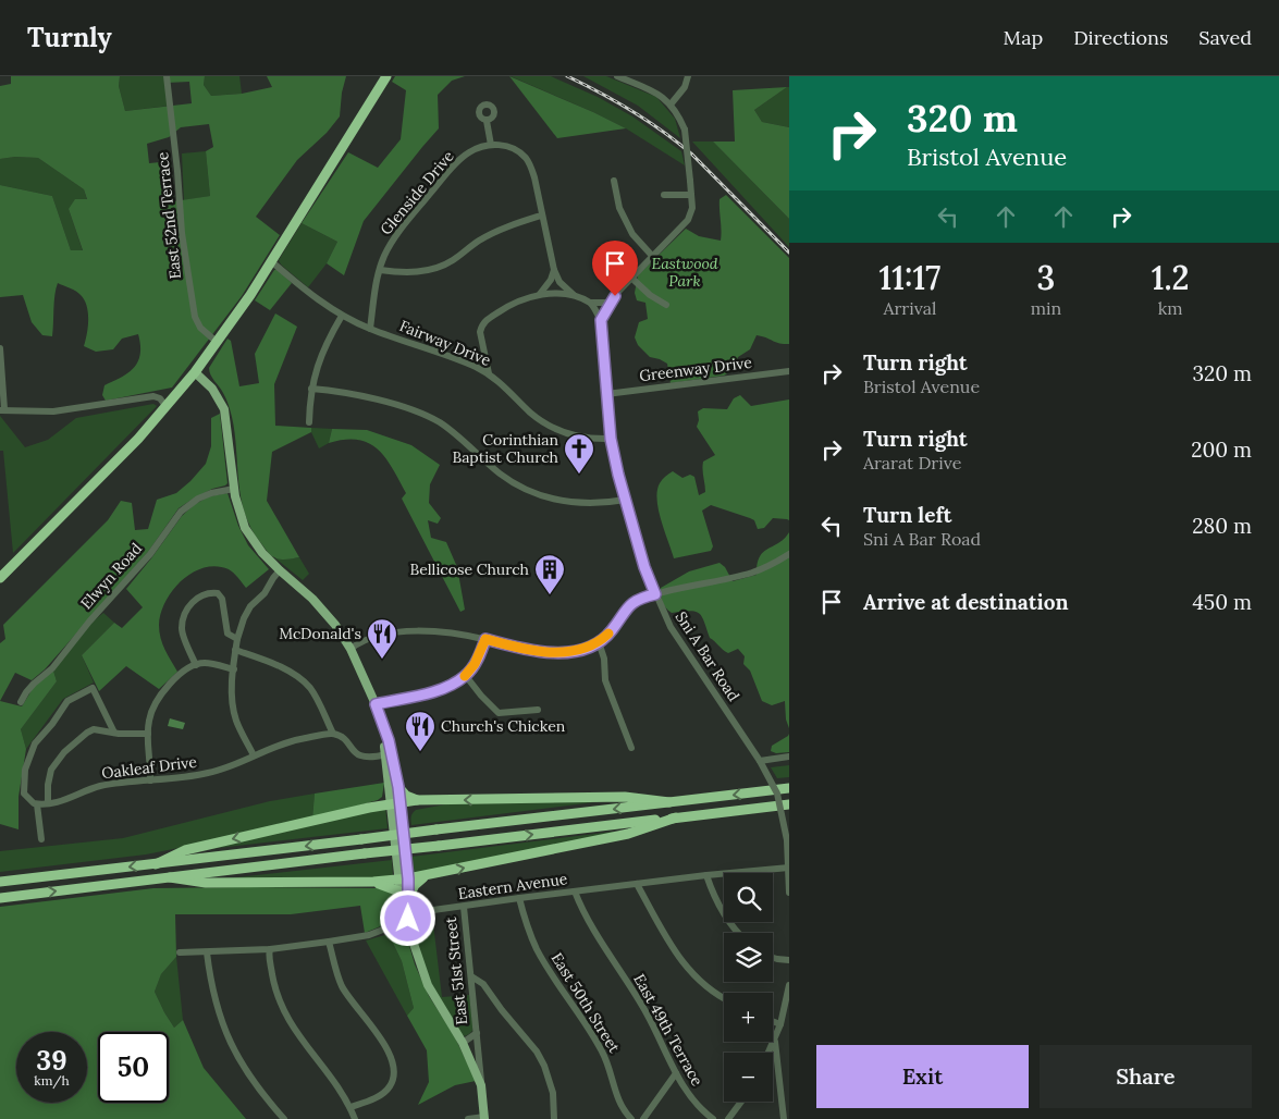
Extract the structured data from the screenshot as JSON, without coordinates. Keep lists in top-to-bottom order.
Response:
{
  "streets": {
    "main road": ["East 51st Street"],
    "street": [
      "Glenside Drive",
      "East 52nd Terrace",
      "Fairway Drive",
      "Greenway Drive",
      "Elwyn Road",
      "Sni A Bar Road",
      "Oakleaf Drive",
      "Eastern Avenue",
      "East 50th Street",
      "East 49th Terrace"
    ]
  },
  "crossings": [
    ["Glenside Drive", "Fairway Drive"],
    ["Fairway Drive", "Sni A Bar Road"],
    ["Greenway Drive", "Sni A Bar Road"],
    ["Sni A Bar Road", "Eastern Avenue"],
    ["Eastern Avenue", "East 51st Street"],
    ["Eastern Avenue", "East 50th Street"],
    ["Eastern Avenue", "East 49th Terrace"]
  ],
  "parks": ["Eastwood Park"],
  "places": {
    "church": ["Corinthian Baptist Church"],
    "building": ["Bellicose Church"],
    "restaurant": ["McDonald's", "Church's Chicken"]
  },
  "page": {
    "header": "Turnly",
    "nav": ["Map", "Directions", "Saved"],
    "turn": ["320 m", "Bristol Avenue"],
    "eta": [
      "11:17",
      "Arrival",
      "3",
      "min",
      "1.2",
      "km"
    ],
    "list": [
      {
        "name": "Turn right",
        "note": "Bristol Avenue",
        "value": "320 m"
      },
      {
        "name": "Turn right",
        "note": "Ararat Drive",
        "value": "200 m"
      },
      {
        "name": "Turn left",
        "note": "Sni A Bar Road",
        "value": "280 m"
      },
      {
        "name": "Arrive at destination",
        "value": "450 m"
      }
    ],
    "map_buttons": ["+", "−"],
    "speed": "39 km/h",
    "limit": "50",
    "buttons": ["Exit", "Share"]
  }
}
